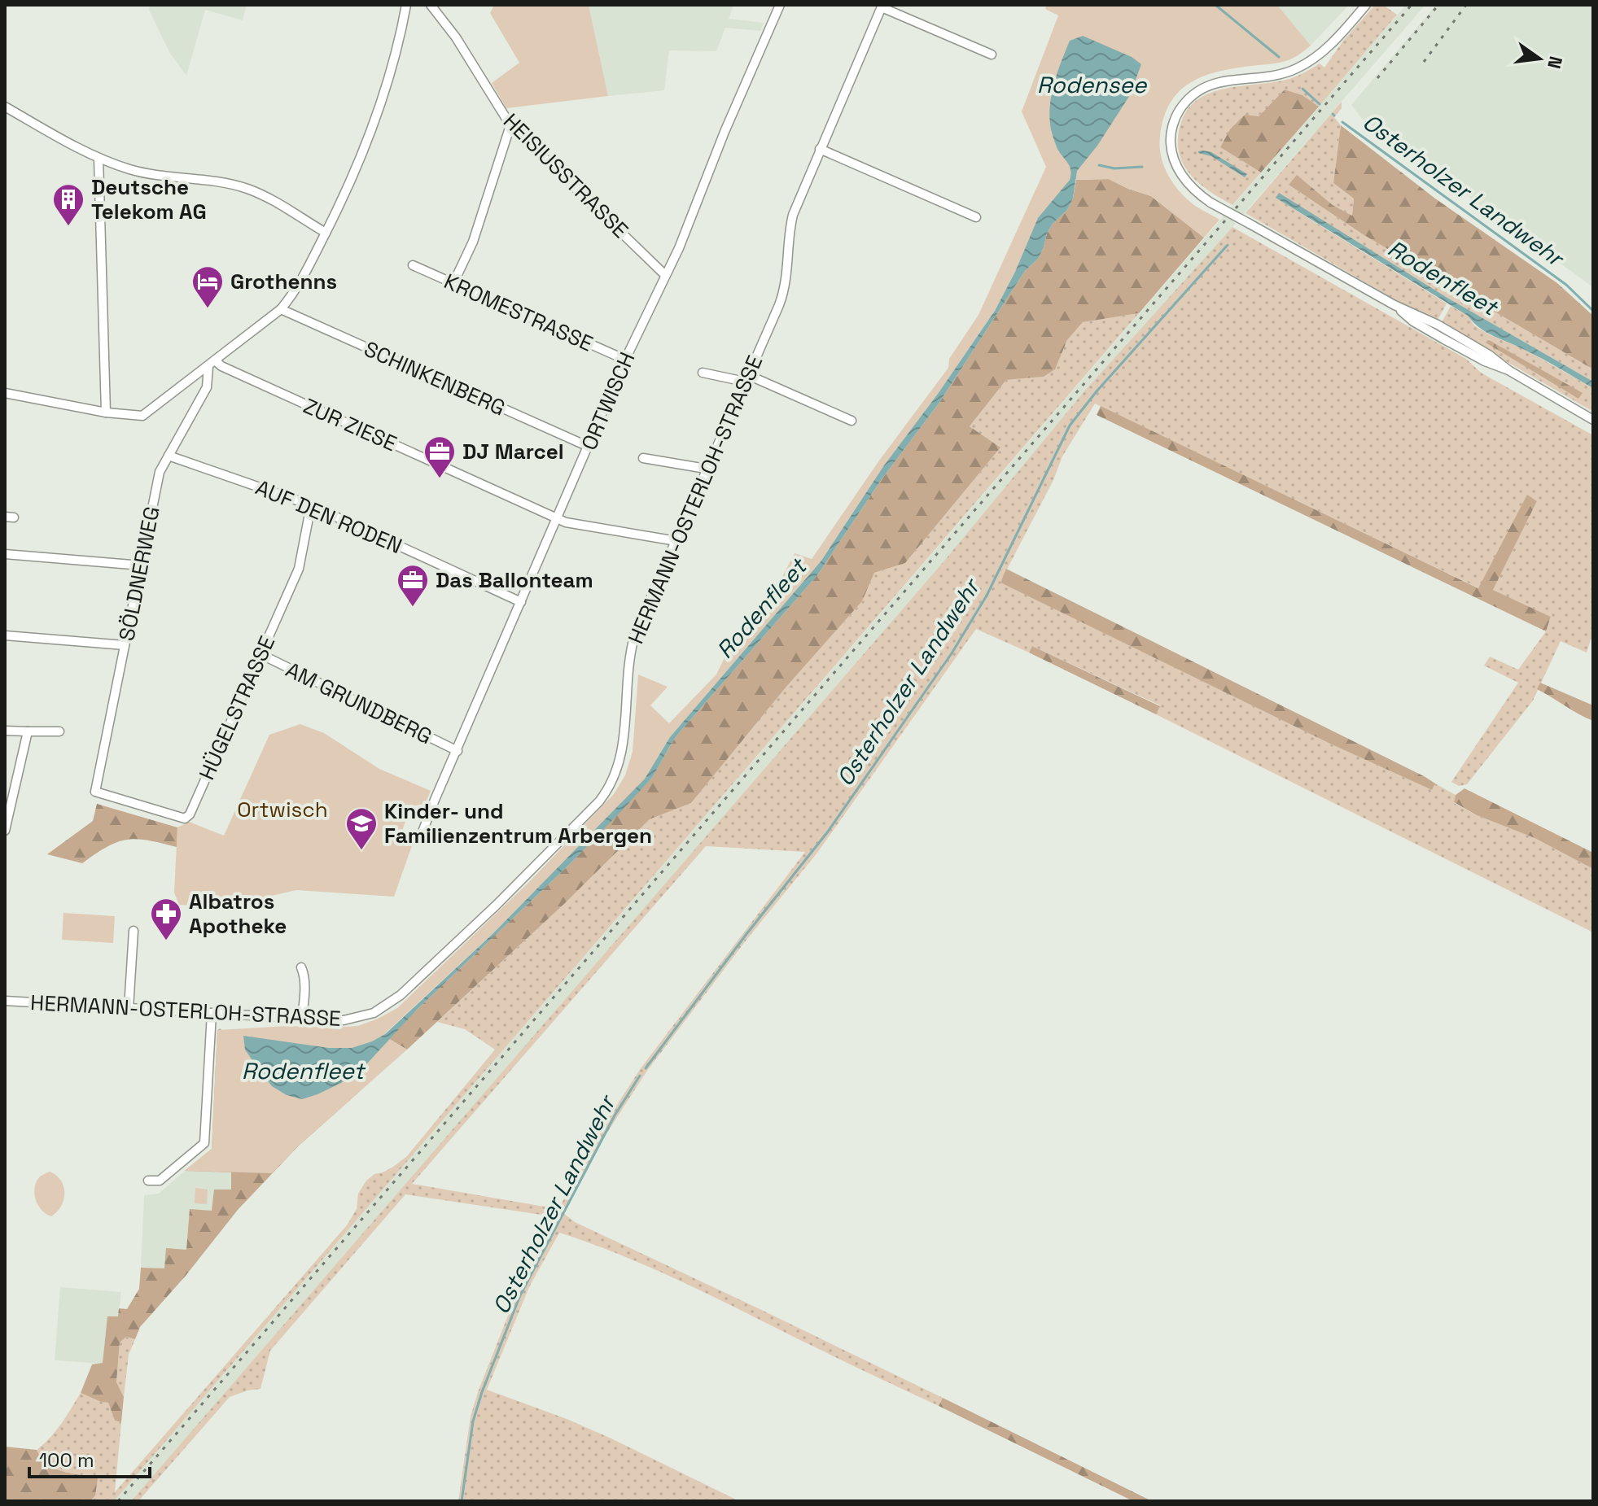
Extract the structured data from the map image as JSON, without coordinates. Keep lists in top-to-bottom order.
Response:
{
  "streets": {
    "street": [
      "HEISIUSSTRASSE",
      "KROMESTRASSE",
      "SCHINKENBERG",
      "ORTWISCH",
      "ZUR ZIESE",
      "HERMANN-OSTERLOH-STRASSE",
      "AUF DEN RODEN",
      "SÖLDNERWEG",
      "AM GRUNDBERG",
      "HÜGELSTRASSE"
    ]
  },
  "crossings": [
    ["HEISIUSSTRASSE", "ORTWISCH"],
    ["KROMESTRASSE", "ORTWISCH"],
    ["SCHINKENBERG", "ORTWISCH"],
    ["ORTWISCH", "ZUR ZIESE"],
    ["ORTWISCH", "AUF DEN RODEN"],
    ["ORTWISCH", "AM GRUNDBERG"],
    ["ZUR ZIESE", "HERMANN-OSTERLOH-STRASSE"],
    ["ZUR ZIESE", "SÖLDNERWEG"],
    ["AUF DEN RODEN", "SÖLDNERWEG"],
    ["AUF DEN RODEN", "HÜGELSTRASSE"],
    ["SÖLDNERWEG", "HÜGELSTRASSE"],
    ["AM GRUNDBERG", "HÜGELSTRASSE"]
  ],
  "water": ["Rodensee", "Osterholzer Landwehr", "Rodenfleet"],
  "parks": ["Ortwisch"],
  "places": {
    "building": ["Deutsche Telekom AG"],
    "hotel": ["Grothenns"],
    "office": ["DJ Marcel", "Das Ballonteam"],
    "school or university": ["Kinder- und Familienzentrum Arbergen"],
    "pharmacy": ["Albatros Apotheke"]
  },
  "scale_bar": "100 m",
  "north": "right"
}
